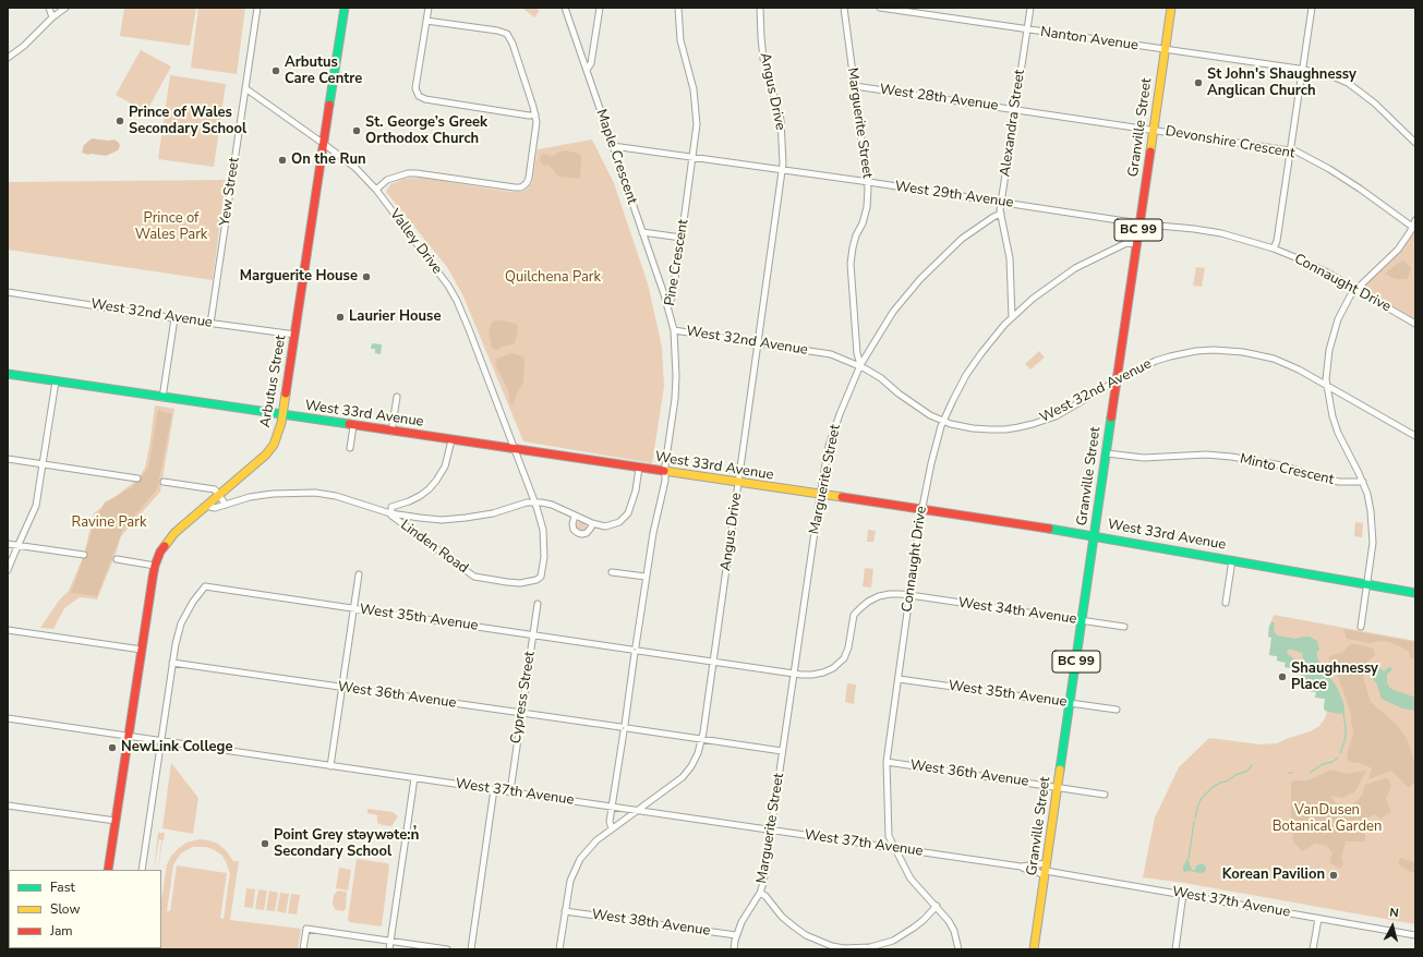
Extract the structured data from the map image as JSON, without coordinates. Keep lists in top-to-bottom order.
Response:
{
  "streets": {
    "main road": [
      "Granville Street",
      "BC 99",
      "Arbutus Street",
      "West 33rd Avenue"
    ],
    "street": [
      "Nanton Avenue",
      "Angus Drive",
      "West 28th Avenue",
      "Marguerite Street",
      "Alexandra Street",
      "Devonshire Crescent",
      "Maple Crescent",
      "Yew Street",
      "West 29th Avenue",
      "Valley Drive",
      "Pine Crescent",
      "Connaught Drive",
      "West 32nd Avenue",
      "Minto Crescent",
      "Linden Road",
      "West 34th Avenue",
      "West 35th Avenue",
      "West 36th Avenue",
      "Cypress Street",
      "West 37th Avenue",
      "West 38th Avenue"
    ]
  },
  "crossings": [
    ["Nanton Avenue", "Alexandra Street"],
    ["Nanton Avenue", "Granville Street"],
    ["Angus Drive", "West 29th Avenue"],
    ["Angus Drive", "Pine Crescent"],
    ["Angus Drive", "West 32nd Avenue"],
    ["Angus Drive", "West 33rd Avenue"],
    ["Angus Drive", "West 35th Avenue"],
    ["Angus Drive", "West 36th Avenue"],
    ["Angus Drive", "West 37th Avenue"],
    ["Angus Drive", "West 38th Avenue"],
    ["West 28th Avenue", "Marguerite Street"],
    ["West 28th Avenue", "Alexandra Street"],
    ["West 28th Avenue", "Granville Street"],
    ["West 28th Avenue", "Devonshire Crescent"],
    ["Marguerite Street", "West 29th Avenue"],
    ["Marguerite Street", "West 32nd Avenue"],
    ["Marguerite Street", "West 33rd Avenue"],
    ["Marguerite Street", "West 34th Avenue"],
    ["Marguerite Street", "West 35th Avenue"],
    ["Marguerite Street", "West 36th Avenue"],
    ["Marguerite Street", "West 37th Avenue"],
    ["Marguerite Street", "West 38th Avenue"],
    ["Alexandra Street", "West 29th Avenue"],
    ["Alexandra Street", "Connaught Drive"],
    ["Granville Street", "Devonshire Crescent"],
    ["Granville Street", "West 29th Avenue"],
    ["Granville Street", "Connaught Drive"],
    ["Granville Street", "West 32nd Avenue"],
    ["Granville Street", "West 33rd Avenue"],
    ["Granville Street", "Minto Crescent"],
    ["Granville Street", "West 34th Avenue"],
    ["Granville Street", "West 35th Avenue"],
    ["Granville Street", "West 36th Avenue"],
    ["Granville Street", "West 37th Avenue"],
    ["Maple Crescent", "West 29th Avenue"],
    ["Maple Crescent", "Pine Crescent"],
    ["Yew Street", "Valley Drive"],
    ["Yew Street", "West 32nd Avenue"],
    ["West 29th Avenue", "Pine Crescent"],
    ["West 29th Avenue", "Connaught Drive"],
    ["Valley Drive", "Arbutus Street"],
    ["Valley Drive", "West 33rd Avenue"],
    ["Pine Crescent", "West 32nd Avenue"],
    ["Pine Crescent", "West 33rd Avenue"],
    ["Pine Crescent", "West 35th Avenue"],
    ["Pine Crescent", "West 36th Avenue"],
    ["Pine Crescent", "West 37th Avenue"],
    ["Connaught Drive", "West 32nd Avenue"],
    ["Connaught Drive", "West 33rd Avenue"],
    ["Connaught Drive", "West 34th Avenue"],
    ["Connaught Drive", "West 35th Avenue"],
    ["Connaught Drive", "West 36th Avenue"],
    ["Connaught Drive", "West 37th Avenue"],
    ["West 32nd Avenue", "Arbutus Street"],
    ["Arbutus Street", "West 33rd Avenue"],
    ["Arbutus Street", "West 37th Avenue"],
    ["West 34th Avenue", "West 35th Avenue"],
    ["West 35th Avenue", "West 36th Avenue"],
    ["West 35th Avenue", "Cypress Street"],
    ["West 36th Avenue", "Cypress Street"],
    ["Cypress Street", "West 37th Avenue"]
  ],
  "parks": [
    "Prince of Wales Park",
    "Quilchena Park",
    "Ravine Park",
    "VanDusen Botanical Garden"
  ],
  "places": [
    "Arbutus Care Centre",
    "St John's Shaughnessy Anglican Church",
    "Prince of Wales Secondary School",
    "St. George’s Greek Orthodox Church",
    "On the Run",
    "Marguerite House",
    "Laurier House",
    "Shaughnessy Place",
    "NewLink College",
    "Point Grey stəywəte:n̓ Secondary School",
    "Korean Pavilion"
  ],
  "legend": ["Fast", "Slow", "Jam"],
  "north": "top"
}
